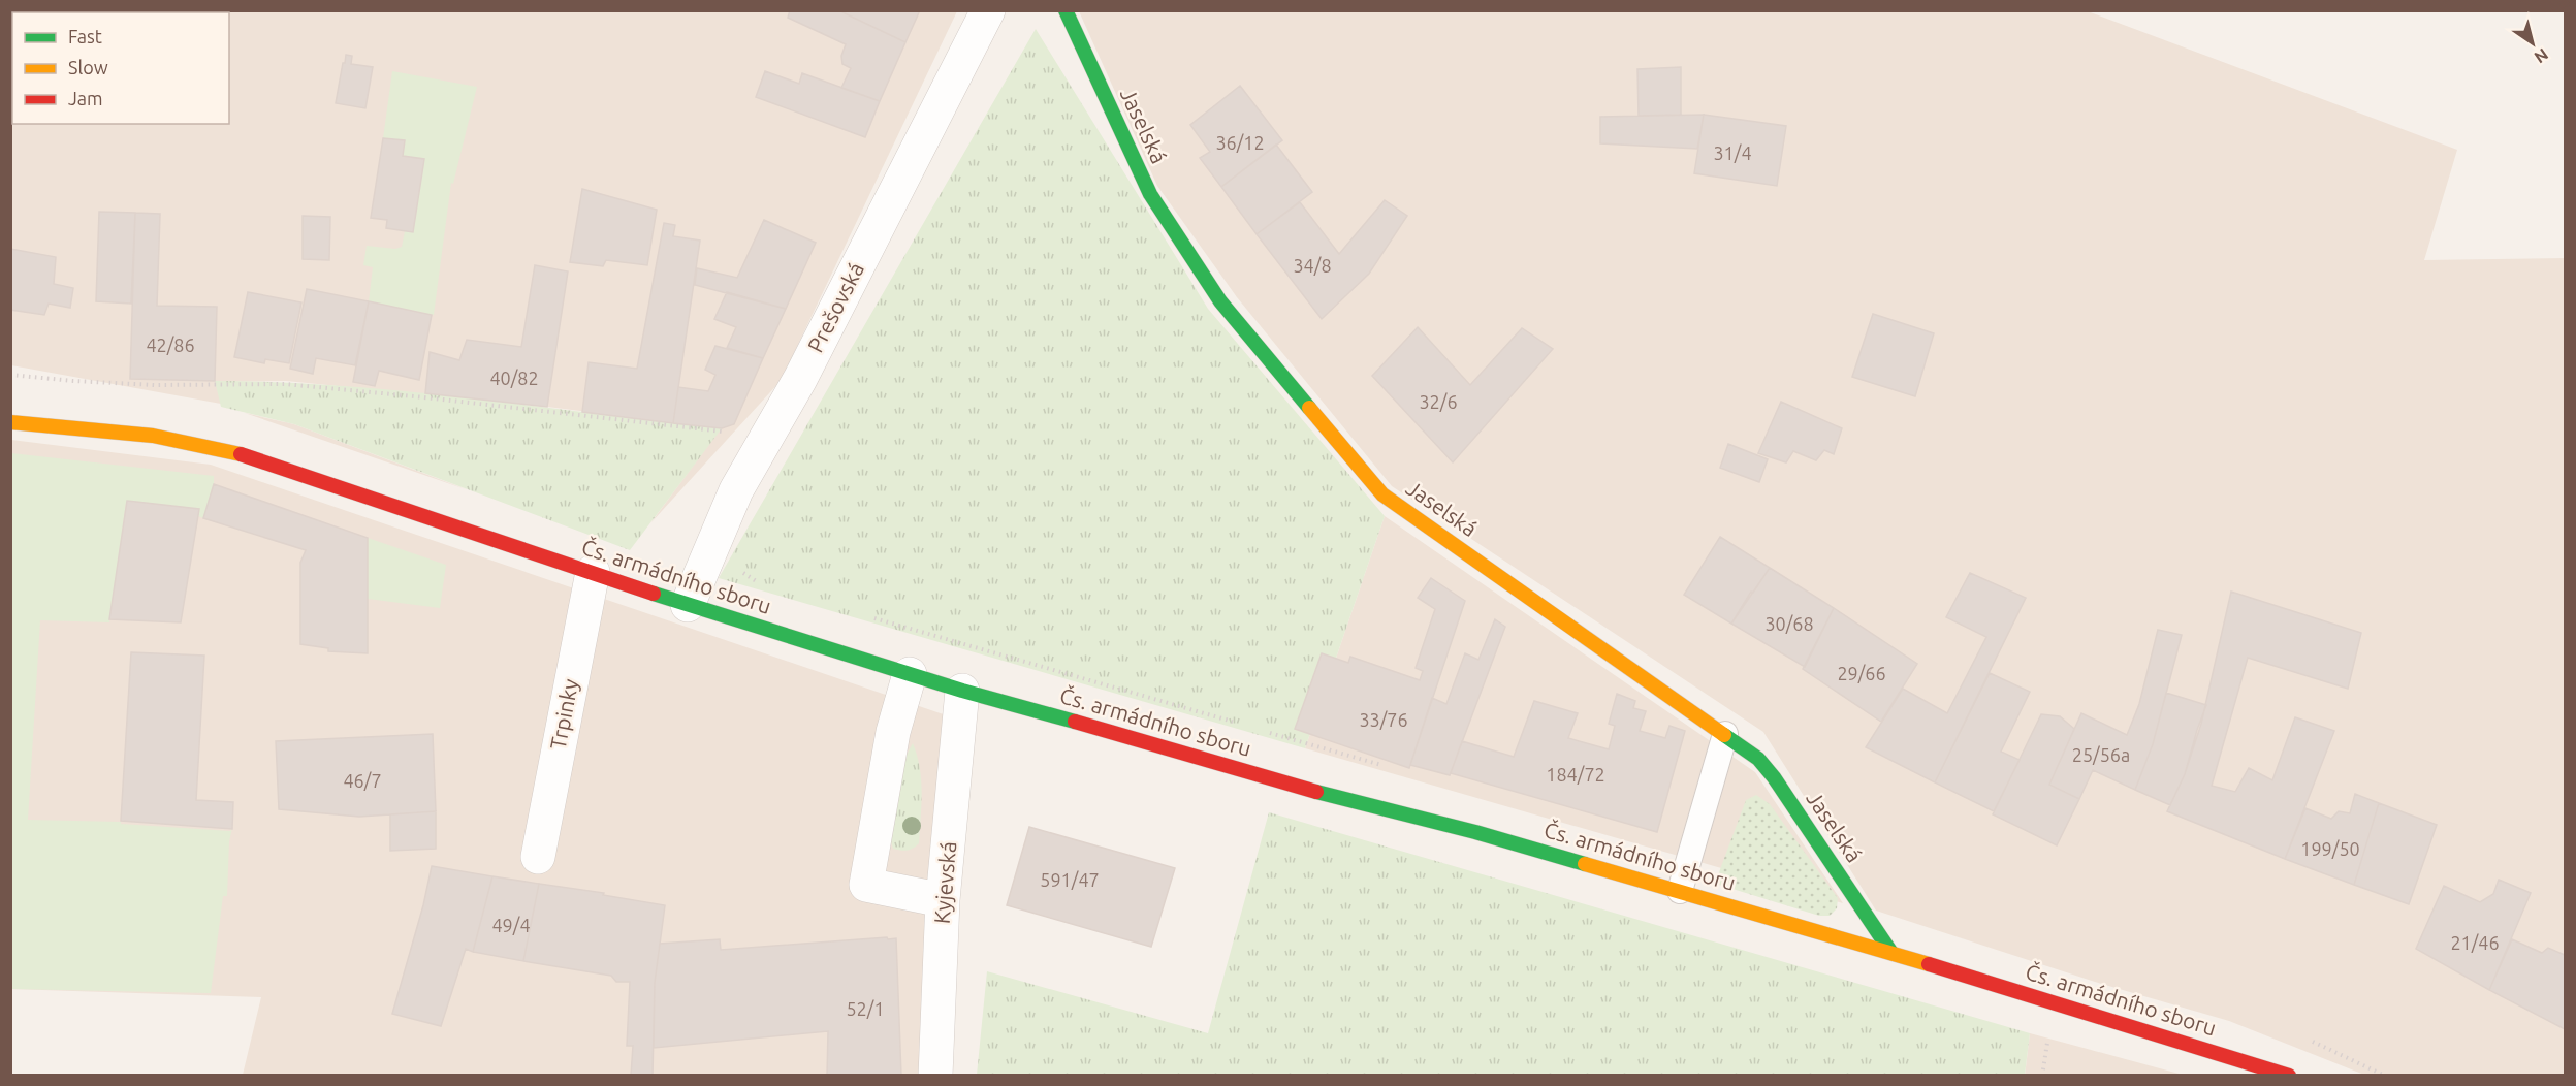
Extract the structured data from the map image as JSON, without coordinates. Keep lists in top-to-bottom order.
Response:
{
  "streets": {
    "street": [
      "Jaselská",
      "Prešovská",
      "Čs. armádního sboru",
      "Trpinky",
      "Kyjevská"
    ]
  },
  "crossings": [
    ["Jaselská", "Čs. armádního sboru"],
    ["Prešovská", "Čs. armádního sboru"],
    ["Čs. armádního sboru", "Trpinky"],
    ["Čs. armádního sboru", "Kyjevská"]
  ],
  "house_numbers": [
    "36/12",
    "31/4",
    "34/8",
    "42/86",
    "40/82",
    "32/6",
    "30/68",
    "29/66",
    "33/76",
    "25/56a",
    "184/72",
    "46/7",
    "199/50",
    "591/47",
    "49/4",
    "21/46",
    "52/1"
  ],
  "legend": ["Fast", "Slow", "Jam"],
  "north": "bottom right"
}
